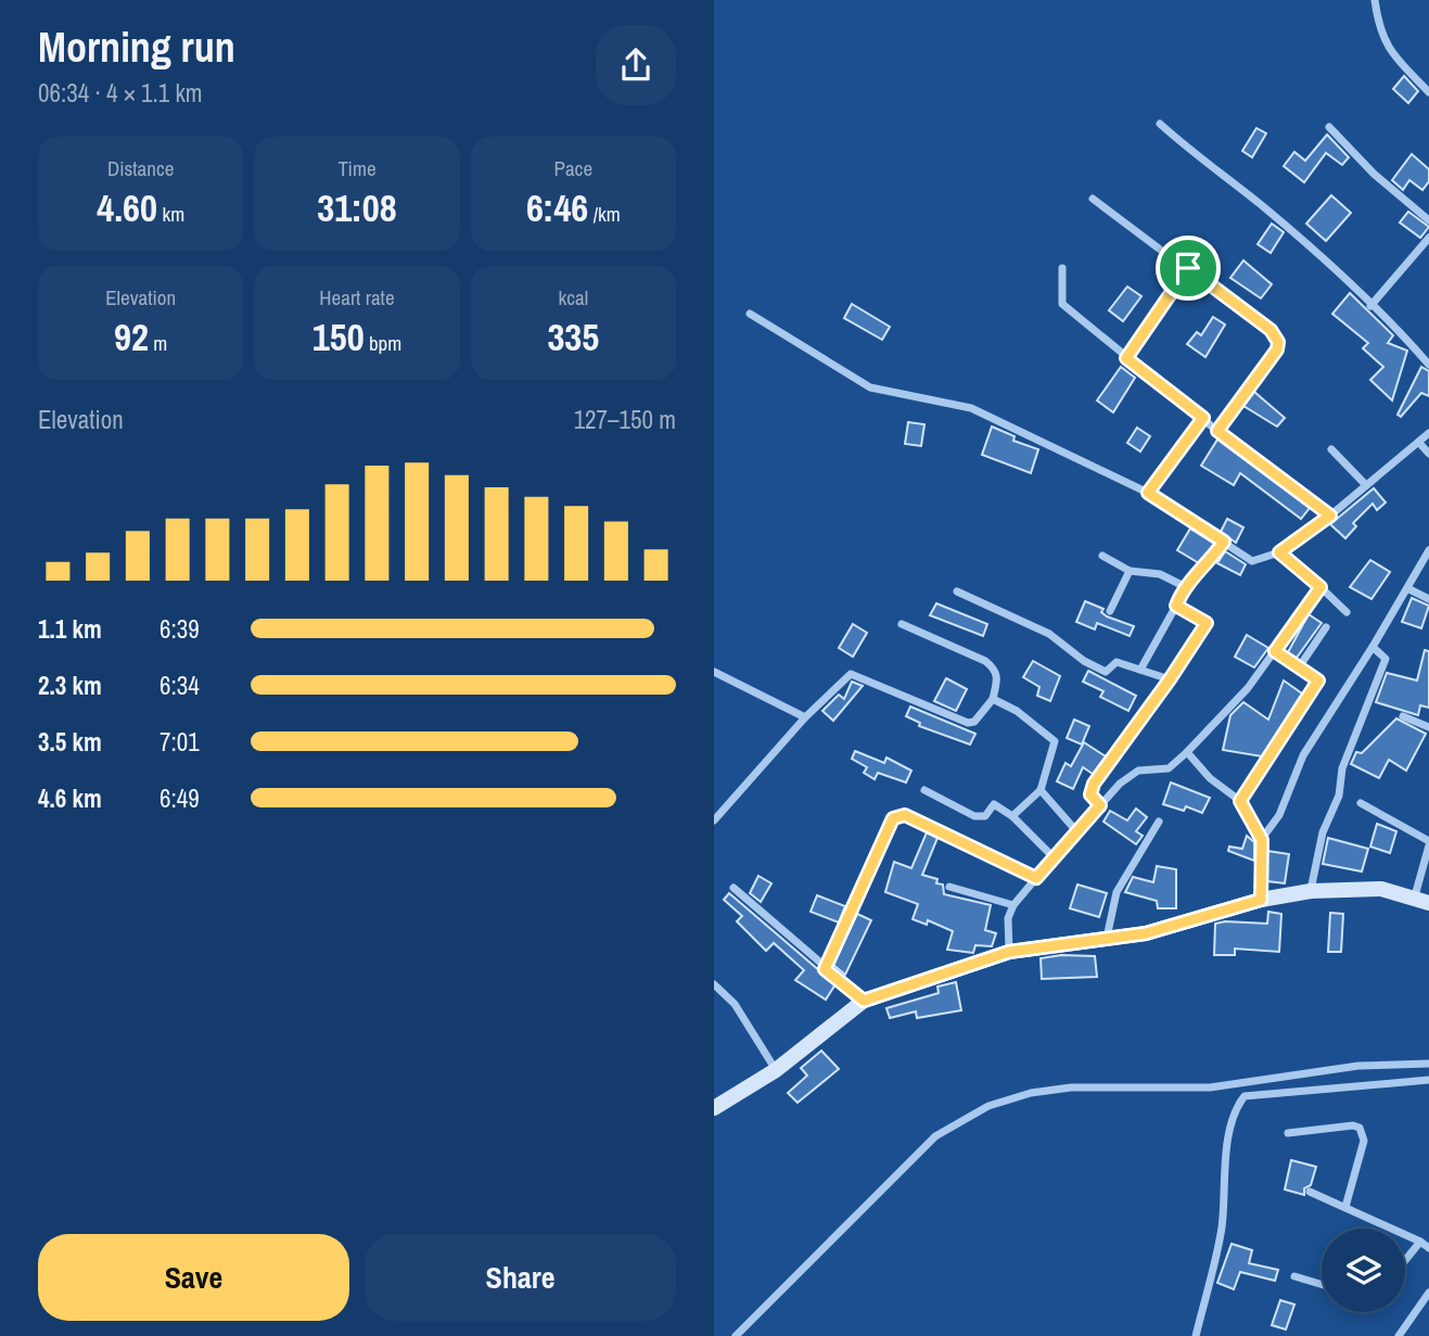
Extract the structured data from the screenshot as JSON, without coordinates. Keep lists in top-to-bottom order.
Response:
{
  "page": {
    "heading": ["Morning run", "06:34 · 4 × 1.1 km"],
    "stats": [
      ["Distance", "4.60 km"],
      ["Time", "31:08"],
      ["Pace", "6:46 /km"],
      ["Elevation", "92 m"],
      ["Heart rate", "150 bpm"],
      ["kcal", "335"]
    ],
    "chart": ["Elevation", "127–150 m"],
    "list": [
      {
        "name": "1.1 km",
        "note": "6:39"
      },
      {
        "name": "2.3 km",
        "note": "6:34"
      },
      {
        "name": "3.5 km",
        "note": "7:01"
      },
      {
        "name": "4.6 km",
        "note": "6:49"
      }
    ],
    "buttons": ["Save", "Share"]
  }
}
